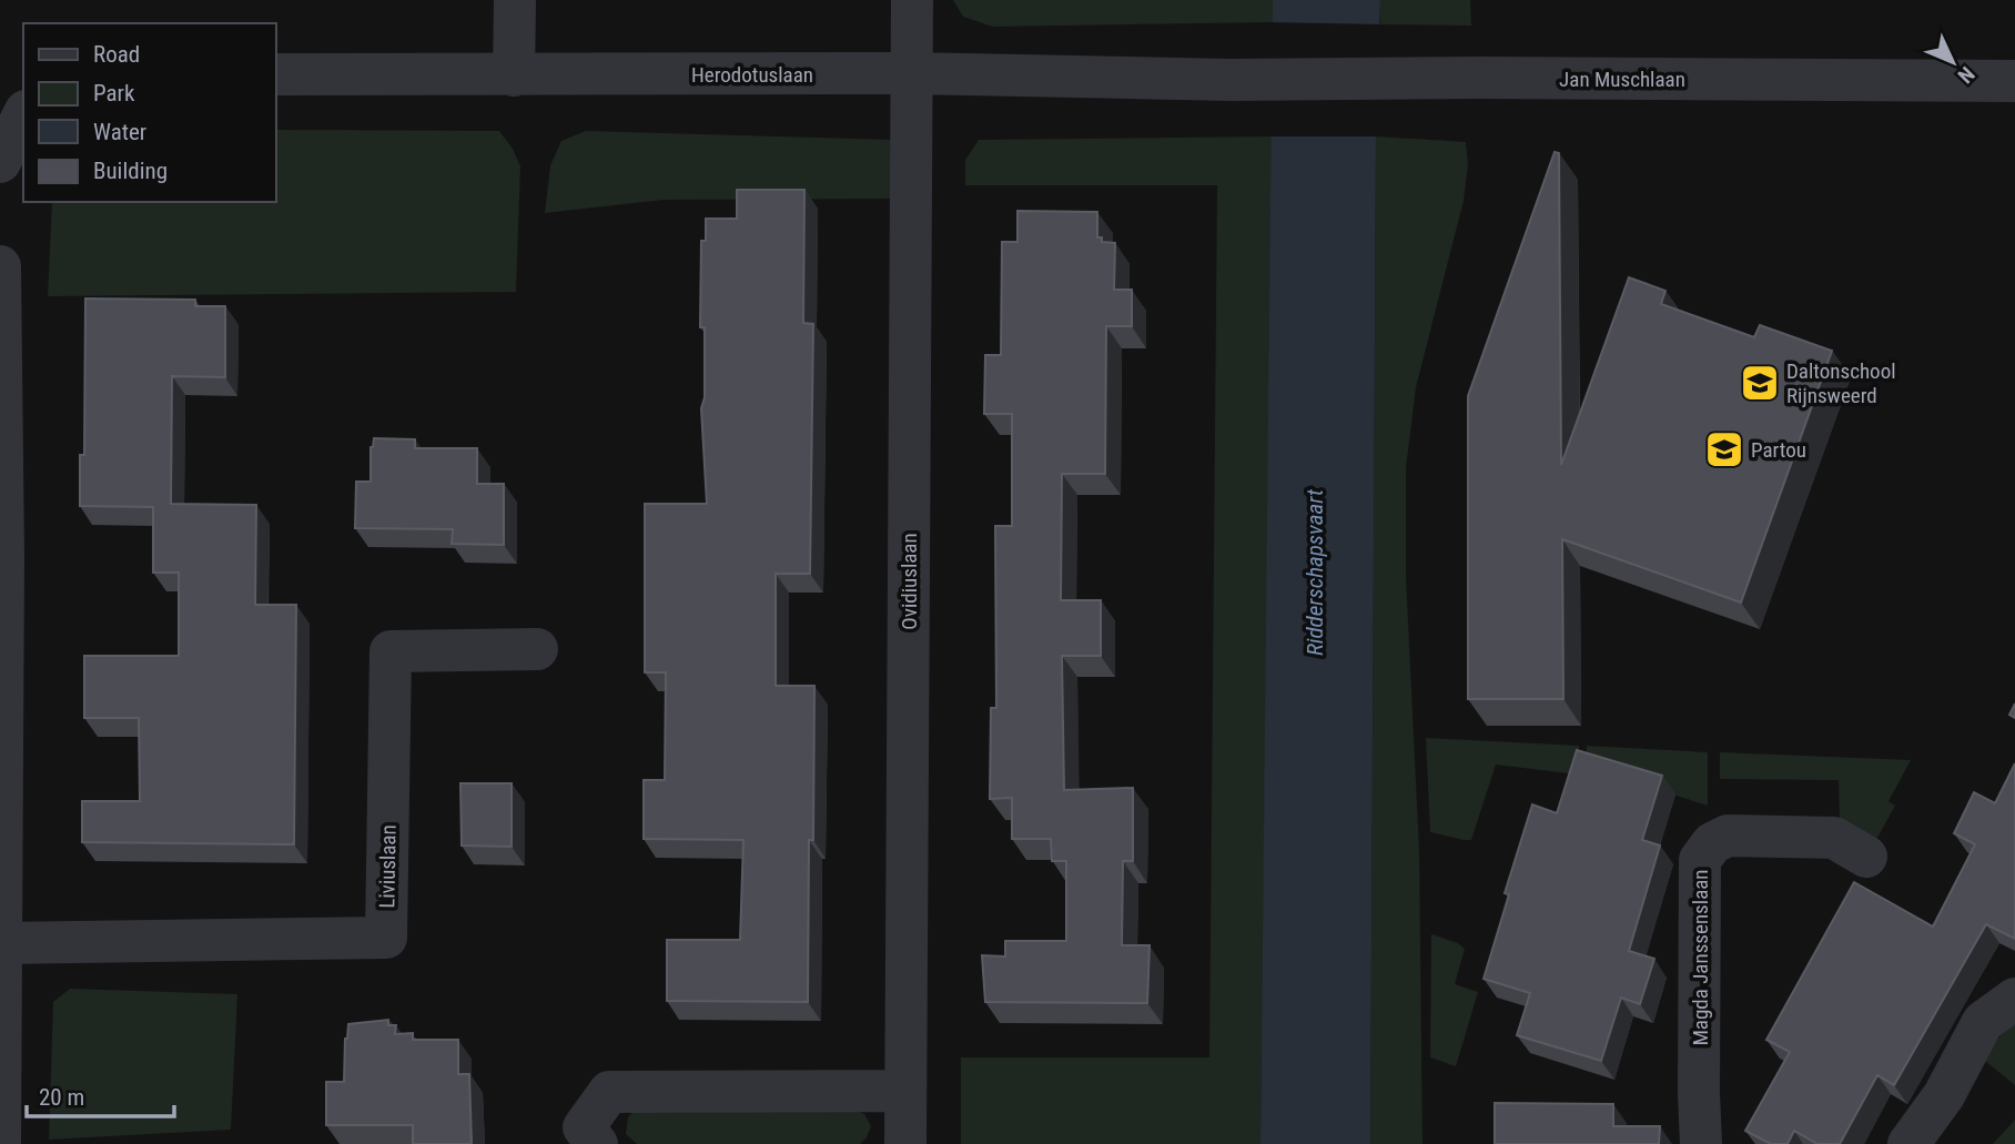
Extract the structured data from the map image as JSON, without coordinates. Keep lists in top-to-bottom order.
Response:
{
  "streets": {
    "street": [
      "Herodotuslaan",
      "Jan Muschlaan",
      "Ovidiuslaan",
      "Liviuslaan",
      "Magda Janssenslaan"
    ]
  },
  "crossings": [
    ["Herodotuslaan", "Jan Muschlaan"],
    ["Herodotuslaan", "Ovidiuslaan"]
  ],
  "water": ["Ridderschapsvaart"],
  "places": {
    "school or university": ["Daltonschool Rijnsweerd", "Partou"]
  },
  "legend": [
    "Road",
    "Park",
    "Water",
    "Building"
  ],
  "scale_bar": "20 m",
  "north": "bottom right"
}
